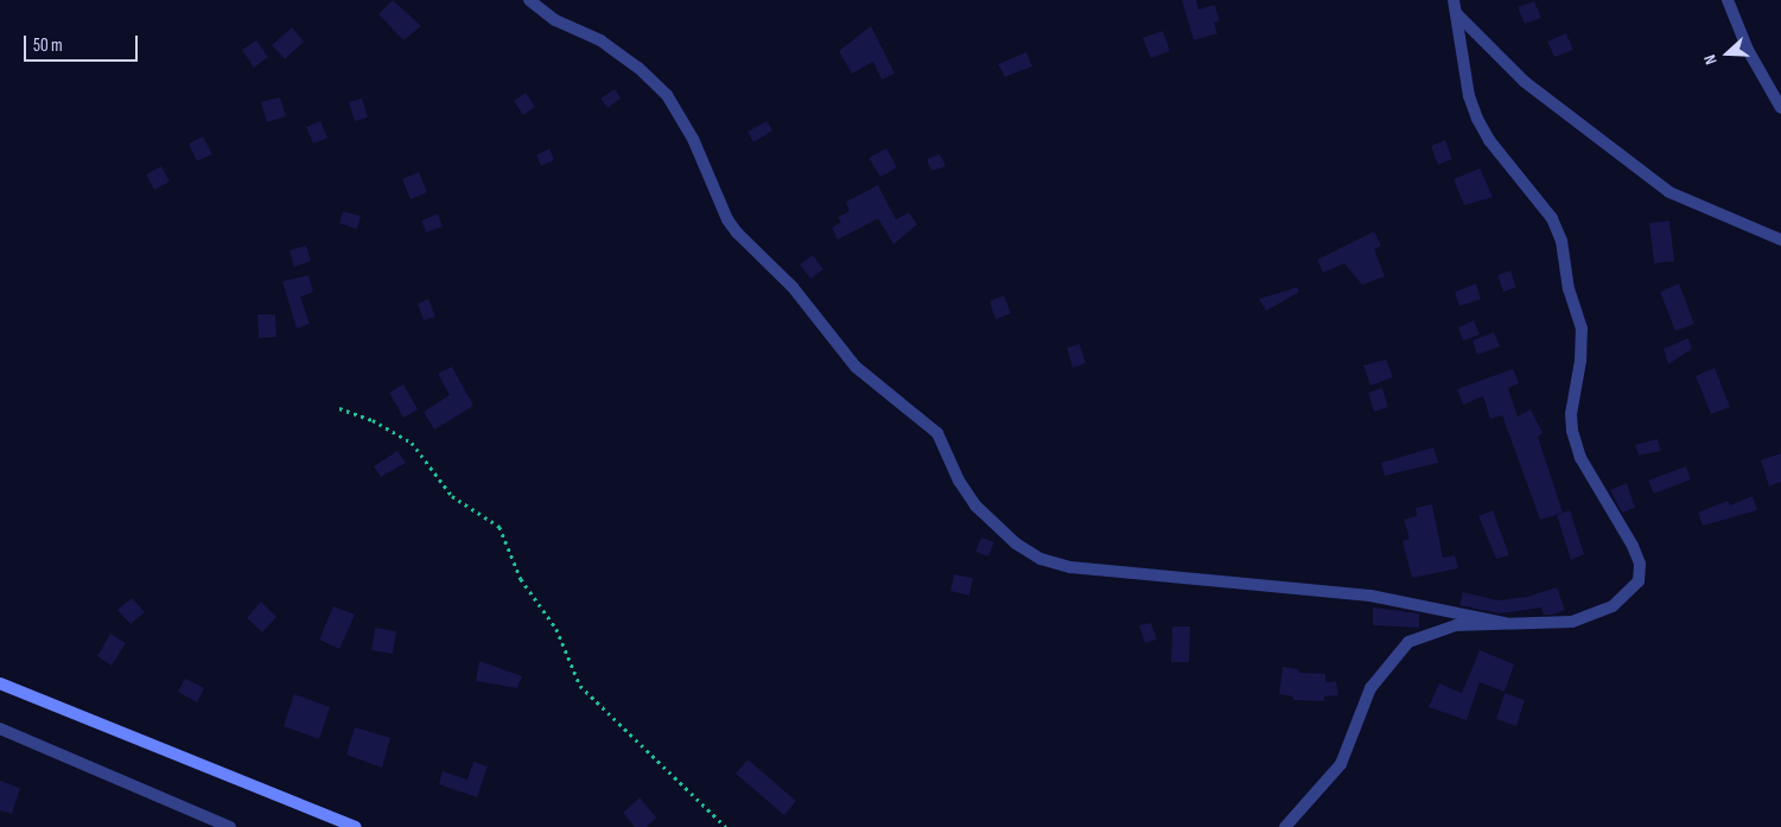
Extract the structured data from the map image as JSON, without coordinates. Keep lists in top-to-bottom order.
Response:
{
  "scale_bar": "50 m",
  "north": "left"
}
